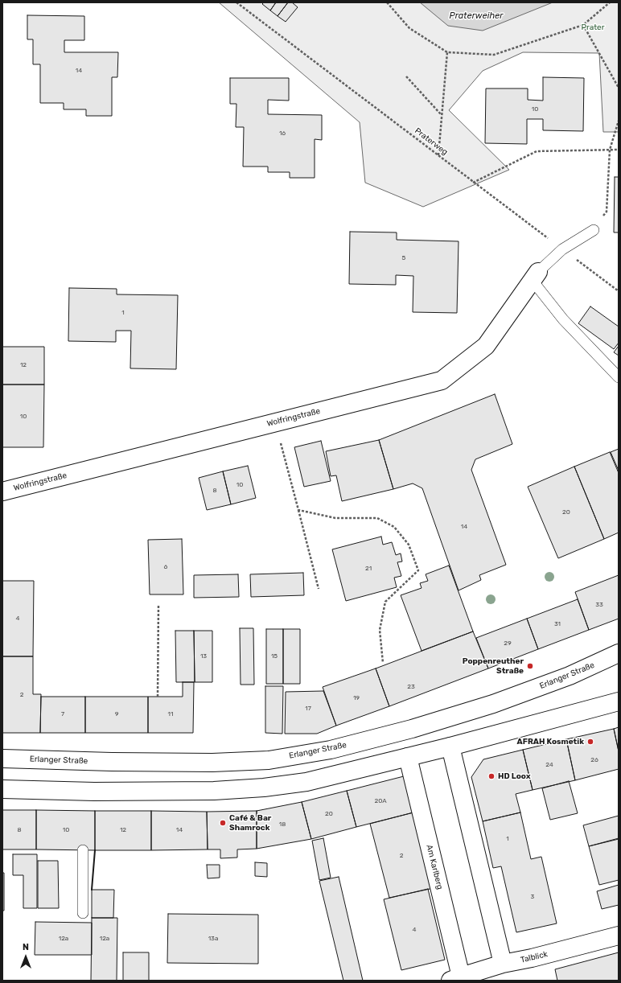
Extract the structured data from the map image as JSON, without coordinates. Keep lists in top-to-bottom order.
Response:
{
  "streets": {
    "main road": [
      "Wolfringstraße",
      "Erlanger Straße",
      "Am Karlberg",
      "Talblick"
    ],
    "path": ["Praterweg"]
  },
  "crossings": [
    ["Am Karlberg", "Talblick"]
  ],
  "water": ["Praterweiher"],
  "parks": ["Prater"],
  "places": [
    "Poppenreuther Straße",
    "AFRAH Kosmetik",
    "HD Loox",
    "Café & Bar Shamrock"
  ],
  "house_numbers": [
    "14",
    "10",
    "16",
    "5",
    "1",
    "12",
    "10",
    "10",
    "8",
    "20",
    "14",
    "6",
    "21",
    "33",
    "4",
    "31",
    "29",
    "13",
    "15",
    "23",
    "2",
    "19",
    "17",
    "7",
    "9",
    "11",
    "26",
    "24",
    "20A",
    "20",
    "18",
    "8",
    "10",
    "12",
    "14",
    "1",
    "2",
    "3",
    "4",
    "12a",
    "12a",
    "13a"
  ],
  "north": "top"
}
